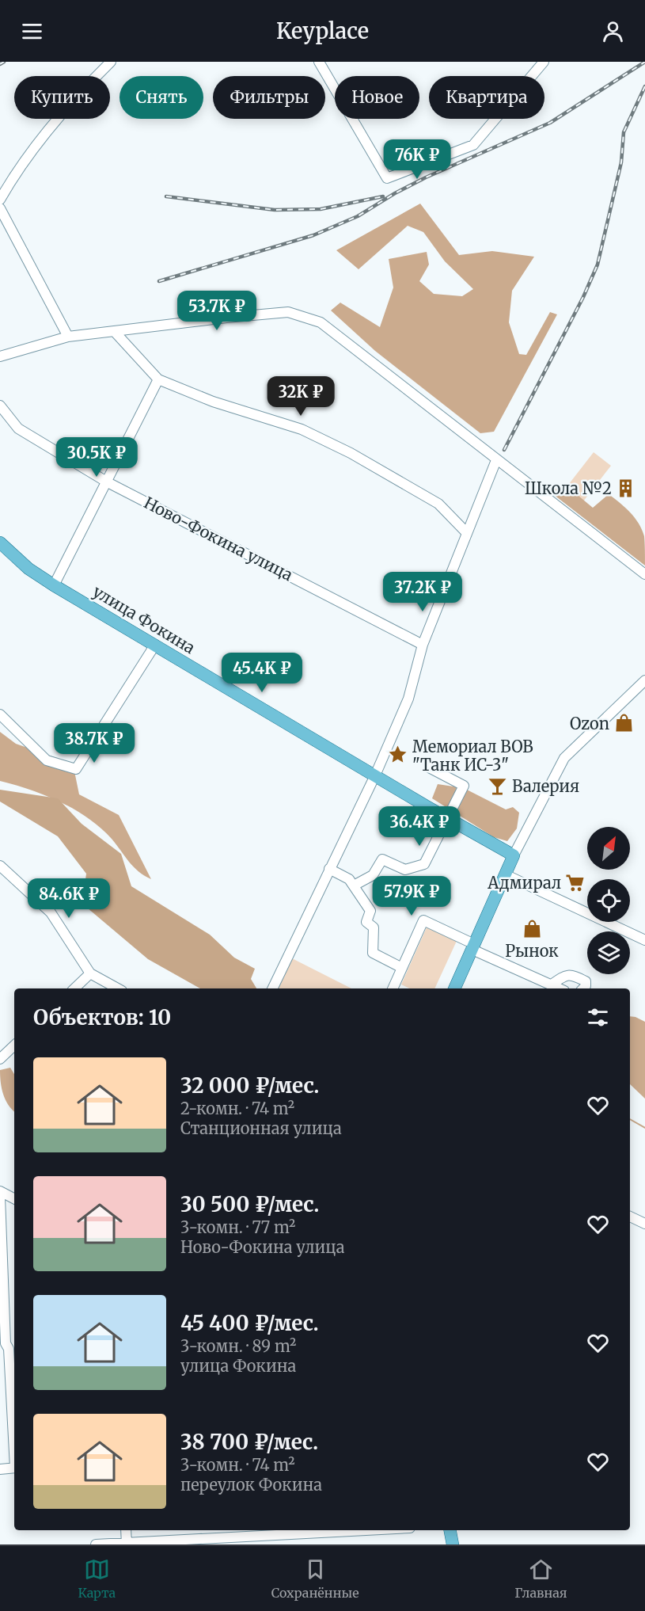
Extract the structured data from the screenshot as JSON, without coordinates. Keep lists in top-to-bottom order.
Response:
{
  "streets": {
    "main road": ["улица Фокина"],
    "street": ["Ново-Фокина улица"]
  },
  "places": {
    "building": ["Школа №2"],
    "shop": ["Ozon", "Рынок"],
    "place": ["Мемориал ВОВ \"Танк ИС-3\""],
    "bar": ["Валерия"],
    "supermarket": ["Адмирал"]
  },
  "north": "top right",
  "page": {
    "header": "Keyplace",
    "chip": [
      "Купить",
      "Снять",
      "Фильтры",
      "Новое",
      "Квартира"
    ],
    "price": [
      "76K ₽",
      "53.7K ₽",
      "32K ₽",
      "30.5K ₽",
      "37.2K ₽",
      "45.4K ₽",
      "38.7K ₽",
      "36.4K ₽",
      "57.9K ₽",
      "84.6K ₽"
    ],
    "heading": "Объектов: 10",
    "list": [
      {
        "name": "32 000 ₽/мес.",
        "note": "2-комн. · 74 m² · Станционная улица"
      },
      {
        "name": "30 500 ₽/мес.",
        "note": "3-комн. · 77 m² · Ново-Фокина улица"
      },
      {
        "name": "45 400 ₽/мес.",
        "note": "3-комн. · 89 m² · улица Фокина"
      },
      {
        "name": "38 700 ₽/мес.",
        "note": "3-комн. · 74 m² · переулок Фокина"
      }
    ],
    "tabs": ["Карта", "Сохранённые", "Главная"]
  }
}
